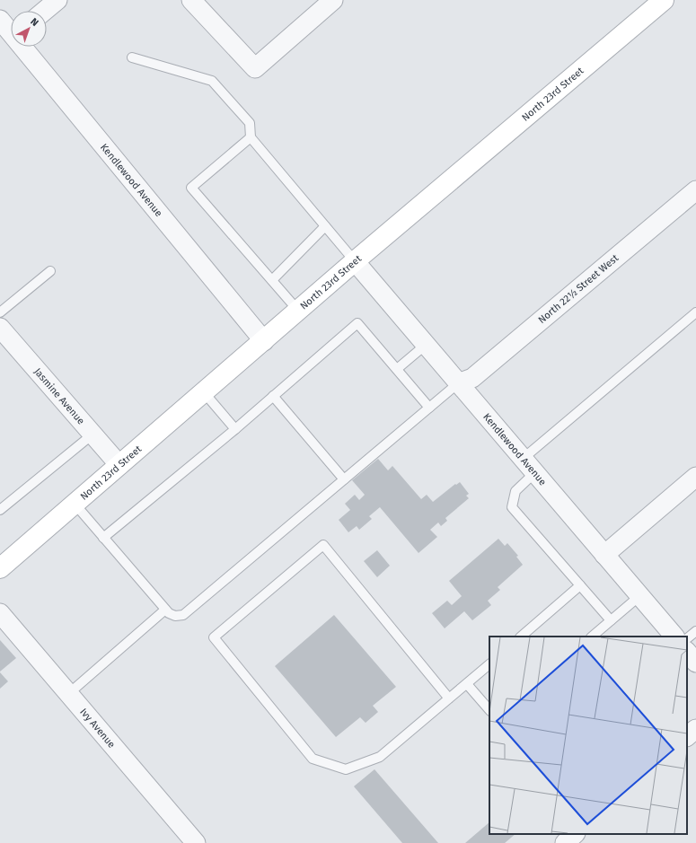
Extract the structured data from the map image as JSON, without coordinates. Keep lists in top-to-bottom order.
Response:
{
  "streets": {
    "main road": ["North 23rd Street"],
    "street": [
      "Kendlewood Avenue",
      "North 22½ Street West",
      "Jasmine Avenue",
      "Ivy Avenue"
    ]
  },
  "crossings": [
    ["North 23rd Street", "Kendlewood Avenue"],
    ["North 23rd Street", "Jasmine Avenue"],
    ["Kendlewood Avenue", "North 22½ Street West"]
  ],
  "north": "top right"
}
